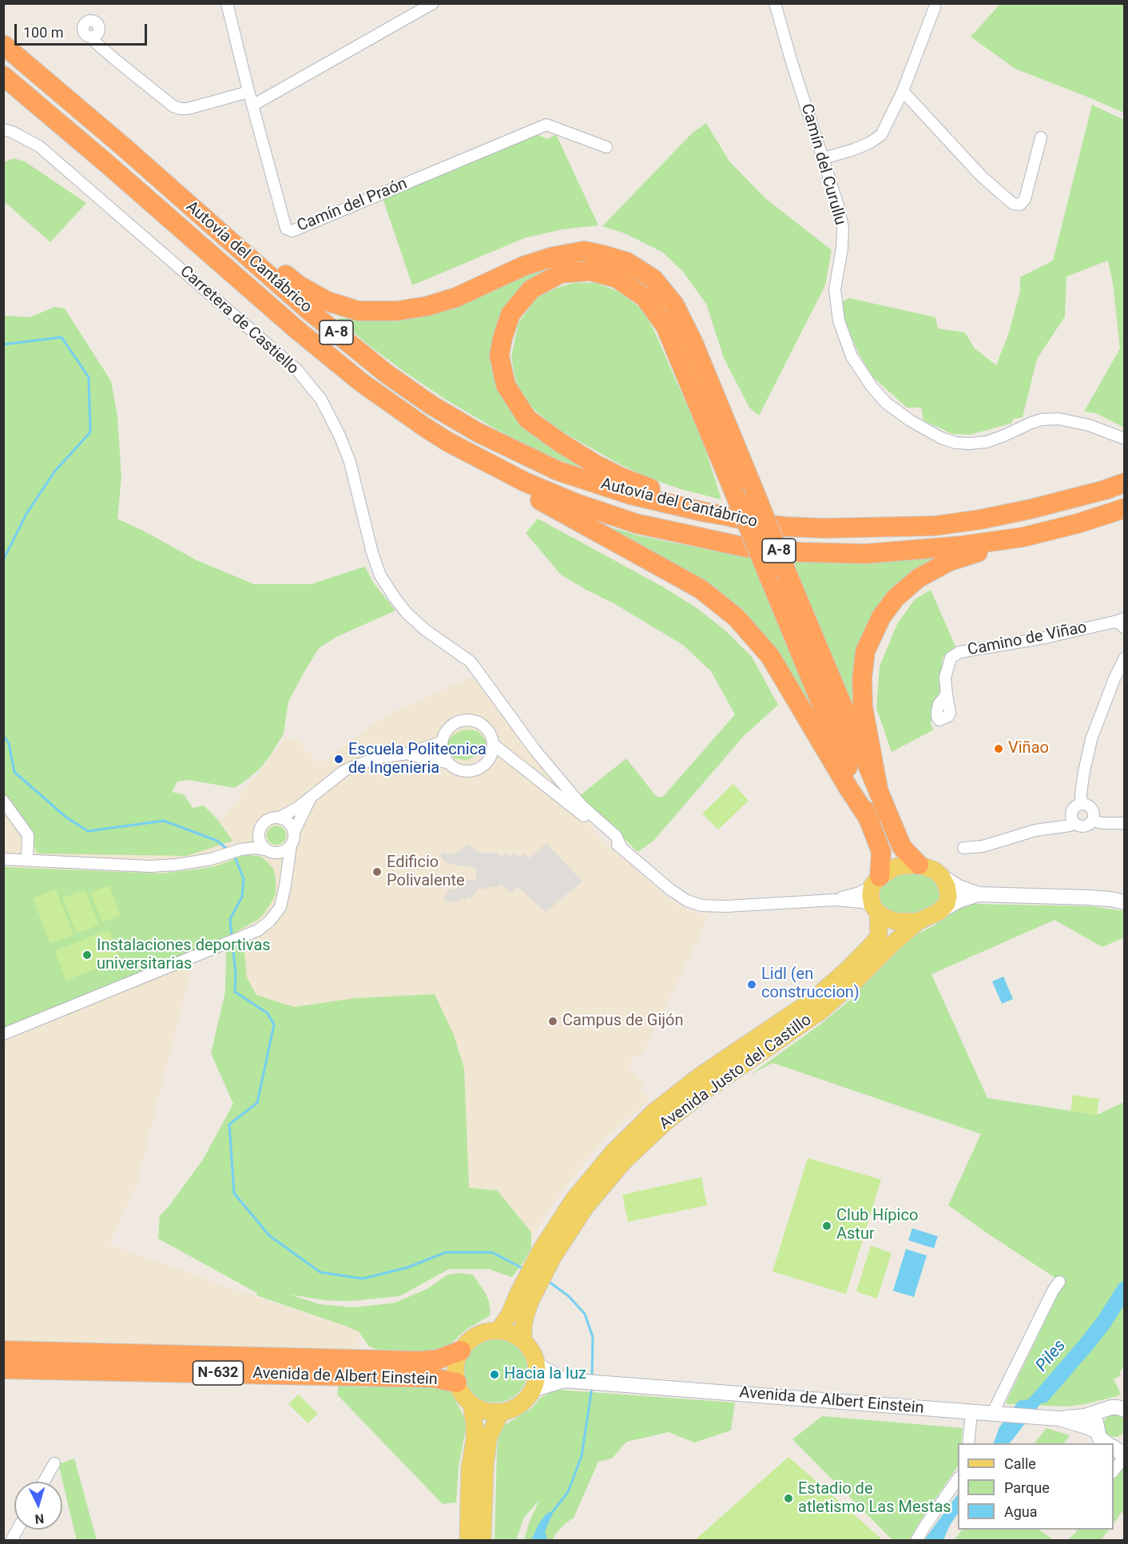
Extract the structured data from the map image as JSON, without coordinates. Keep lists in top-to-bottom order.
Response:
{
  "streets": {
    "highway": [
      "Autovía del Cantábrico",
      "A-8",
      "N-632",
      "Avenida de Albert Einstein"
    ],
    "main road": ["Avenida Justo del Castillo"],
    "street": [
      "Camín del Curullu",
      "Camín del Praón",
      "Carretera de Castiello",
      "Camino de Viñao"
    ]
  },
  "crossings": [
    ["Carretera de Castiello", "Avenida Justo del Castillo"],
    ["Avenida Justo del Castillo", "N-632"],
    ["Avenida Justo del Castillo", "Avenida de Albert Einstein"],
    ["N-632", "Avenida de Albert Einstein"]
  ],
  "water": ["Piles"],
  "places": [
    "Viñao",
    "Escuela Politecnica de Ingenieria",
    "Edificio Polivalente",
    "Instalaciones deportivas universitarias",
    "Lidl (en construccion)",
    "Campus de Gijón",
    "Club Hípico Astur",
    "Hacia la luz",
    "Estadio de atletismo Las Mestas"
  ],
  "legend": ["Calle", "Parque", "Agua"],
  "scale_bar": "100 m",
  "north": "bottom"
}
